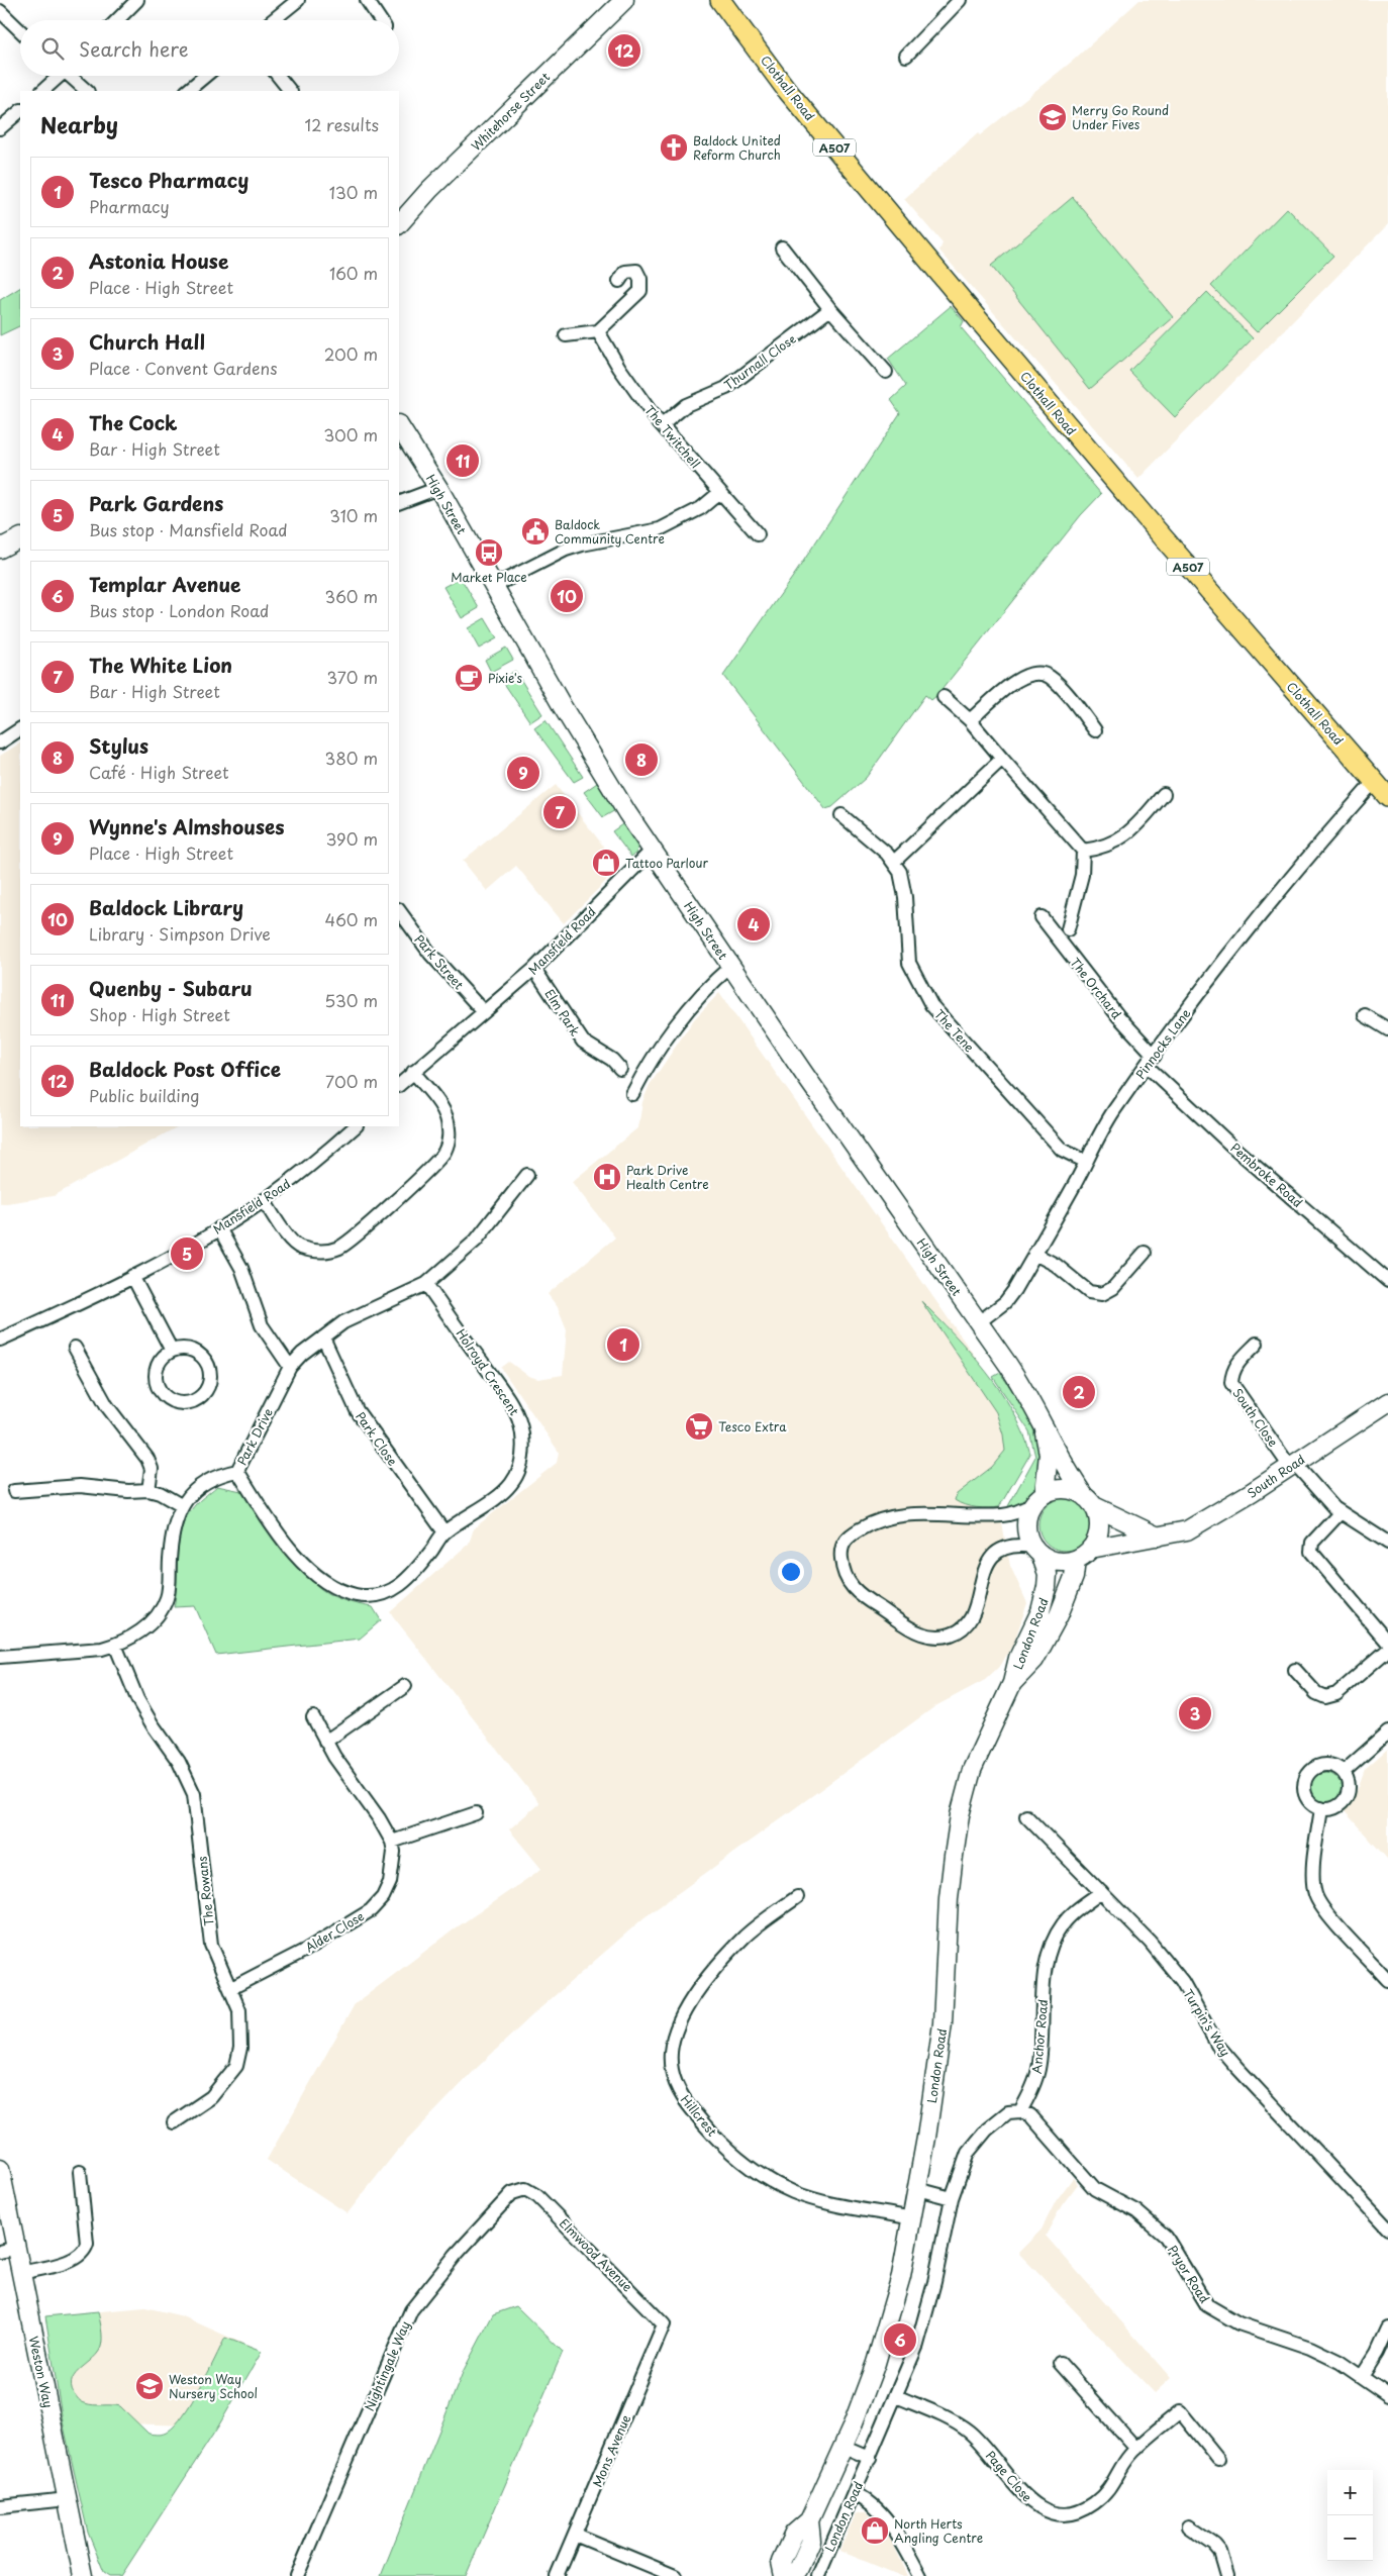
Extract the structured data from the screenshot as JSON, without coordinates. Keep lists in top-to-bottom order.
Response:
{
  "streets": {
    "main road": [
      "Clothall Road",
      "Whitehorse Street",
      "A507",
      "High Street",
      "South Road",
      "London Road",
      "Weston Way"
    ],
    "street": [
      "Thurnall Close",
      "The Twitchell",
      "Mansfield Road",
      "Park Street",
      "The Orchard",
      "Elm Park",
      "The Tene",
      "Pinnocks Lane",
      "Pembroke Road",
      "Holroyd Crescent",
      "South Close",
      "Park Drive",
      "Park Close",
      "The Rowans",
      "Alder Close",
      "Turpin's Way",
      "Anchor Road",
      "Hillcrest",
      "Elmwood Avenue",
      "Pryor Road",
      "Nightingale Way",
      "Mons Avenue",
      "Page Close"
    ]
  },
  "crossings": [
    ["Clothall Road", "Pinnocks Lane"],
    ["Thurnall Close", "The Twitchell"],
    ["High Street", "Mansfield Road"],
    ["High Street", "Pinnocks Lane"],
    ["High Street", "South Road"],
    ["High Street", "London Road"],
    ["Mansfield Road", "Park Street"],
    ["Mansfield Road", "Elm Park"],
    ["The Orchard", "Pinnocks Lane"],
    ["The Orchard", "Pembroke Road"],
    ["The Tene", "Pinnocks Lane"],
    ["Pinnocks Lane", "Pembroke Road"],
    ["Holroyd Crescent", "Park Drive"],
    ["Holroyd Crescent", "Park Close"],
    ["South Close", "South Road"],
    ["Park Drive", "Park Close"],
    ["South Road", "London Road"],
    ["London Road", "Hillcrest"],
    ["London Road", "Page Close"],
    ["The Rowans", "Alder Close"],
    ["Turpin's Way", "Anchor Road"],
    ["Anchor Road", "Pryor Road"],
    ["Elmwood Avenue", "Nightingale Way"],
    ["Elmwood Avenue", "Mons Avenue"]
  ],
  "places": {
    "school or university": ["Merry Go Round Under Fives", "Weston Way Nursery School"],
    "church": ["Baldock United Reform Church"],
    "public building": ["Baldock Community Centre"],
    "bus stop": ["Market Place"],
    "cafe": ["Pixie's"],
    "shop": ["Tattoo Parlour", "North Herts Angling Centre"],
    "hospital": ["Park Drive Health Centre"],
    "supermarket": ["Tesco Extra"]
  },
  "page": {
    "search": "Search here",
    "pins": [
      "12",
      "11",
      "10",
      "8",
      "9",
      "7",
      "4",
      "5",
      "1",
      "2",
      "3",
      "6"
    ],
    "heading": ["Nearby", "12 results"],
    "list": [
      {
        "mark": "1",
        "name": "Tesco Pharmacy",
        "note": "Pharmacy",
        "value": "130 m"
      },
      {
        "mark": "2",
        "name": "Astonia House",
        "note": "Place · High Street",
        "value": "160 m"
      },
      {
        "mark": "3",
        "name": "Church Hall",
        "note": "Place · Convent Gardens",
        "value": "200 m"
      },
      {
        "mark": "4",
        "name": "The Cock",
        "note": "Bar · High Street",
        "value": "300 m"
      },
      {
        "mark": "5",
        "name": "Park Gardens",
        "note": "Bus stop · Mansfield Road",
        "value": "310 m"
      },
      {
        "mark": "6",
        "name": "Templar Avenue",
        "note": "Bus stop · London Road",
        "value": "360 m"
      },
      {
        "mark": "7",
        "name": "The White Lion",
        "note": "Bar · High Street",
        "value": "370 m"
      },
      {
        "mark": "8",
        "name": "Stylus",
        "note": "Café · High Street",
        "value": "380 m"
      },
      {
        "mark": "9",
        "name": "Wynne's Almshouses",
        "note": "Place · High Street",
        "value": "390 m"
      },
      {
        "mark": "10",
        "name": "Baldock Library",
        "note": "Library · Simpson Drive",
        "value": "460 m"
      },
      {
        "mark": "11",
        "name": "Quenby - Subaru",
        "note": "Shop · High Street",
        "value": "530 m"
      },
      {
        "mark": "12",
        "name": "Baldock Post Office",
        "note": "Public building",
        "value": "700 m"
      }
    ],
    "map_buttons": ["+", "−"]
  }
}
